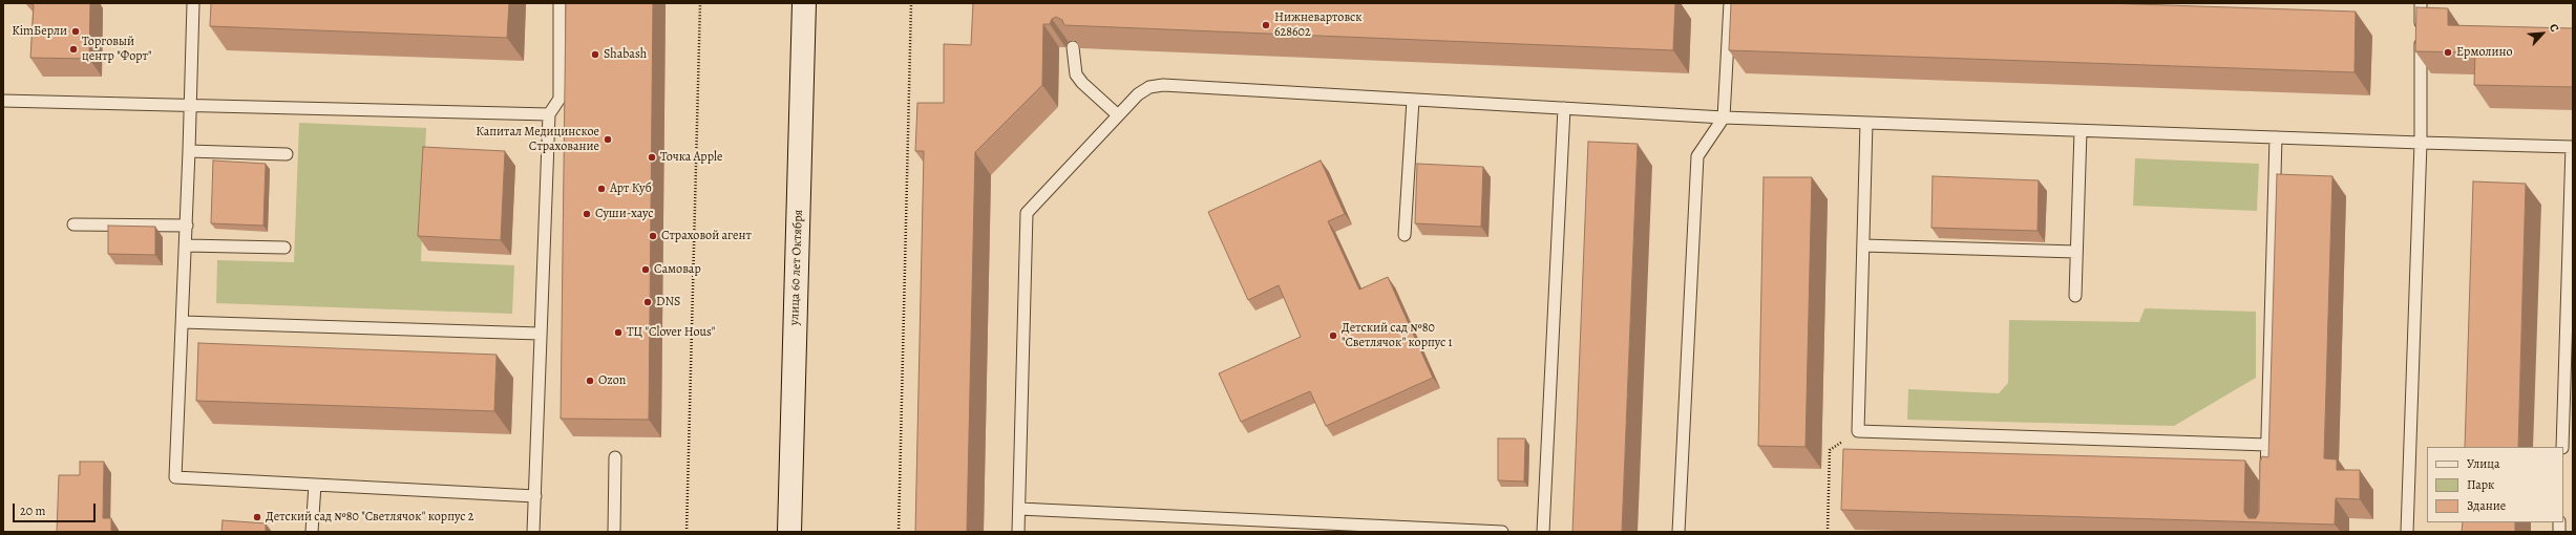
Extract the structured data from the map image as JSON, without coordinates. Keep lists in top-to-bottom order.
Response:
{
  "streets": {
    "main road": ["улица 60 лет Октября"]
  },
  "places": [
    "Нижневартовск 628602",
    "KimБерли",
    "Торговый центр \"Форт\"",
    "Ермолино",
    "Shabash",
    "Капитал Медицинское Страхование",
    "Точка Apple",
    "Арт Куб",
    "Суши-хаус",
    "Страховой агент",
    "Самовар",
    "DNS",
    "ТЦ \"Clover Hous\"",
    "Детский сад №80 \"Светлячок\" корпус 1",
    "Ozon",
    "Детский сад №80 \"Светлячок\" корпус 2"
  ],
  "legend": ["Улица", "Парк", "Здание"],
  "scale_bar": "20 m",
  "north": "top right"
}
